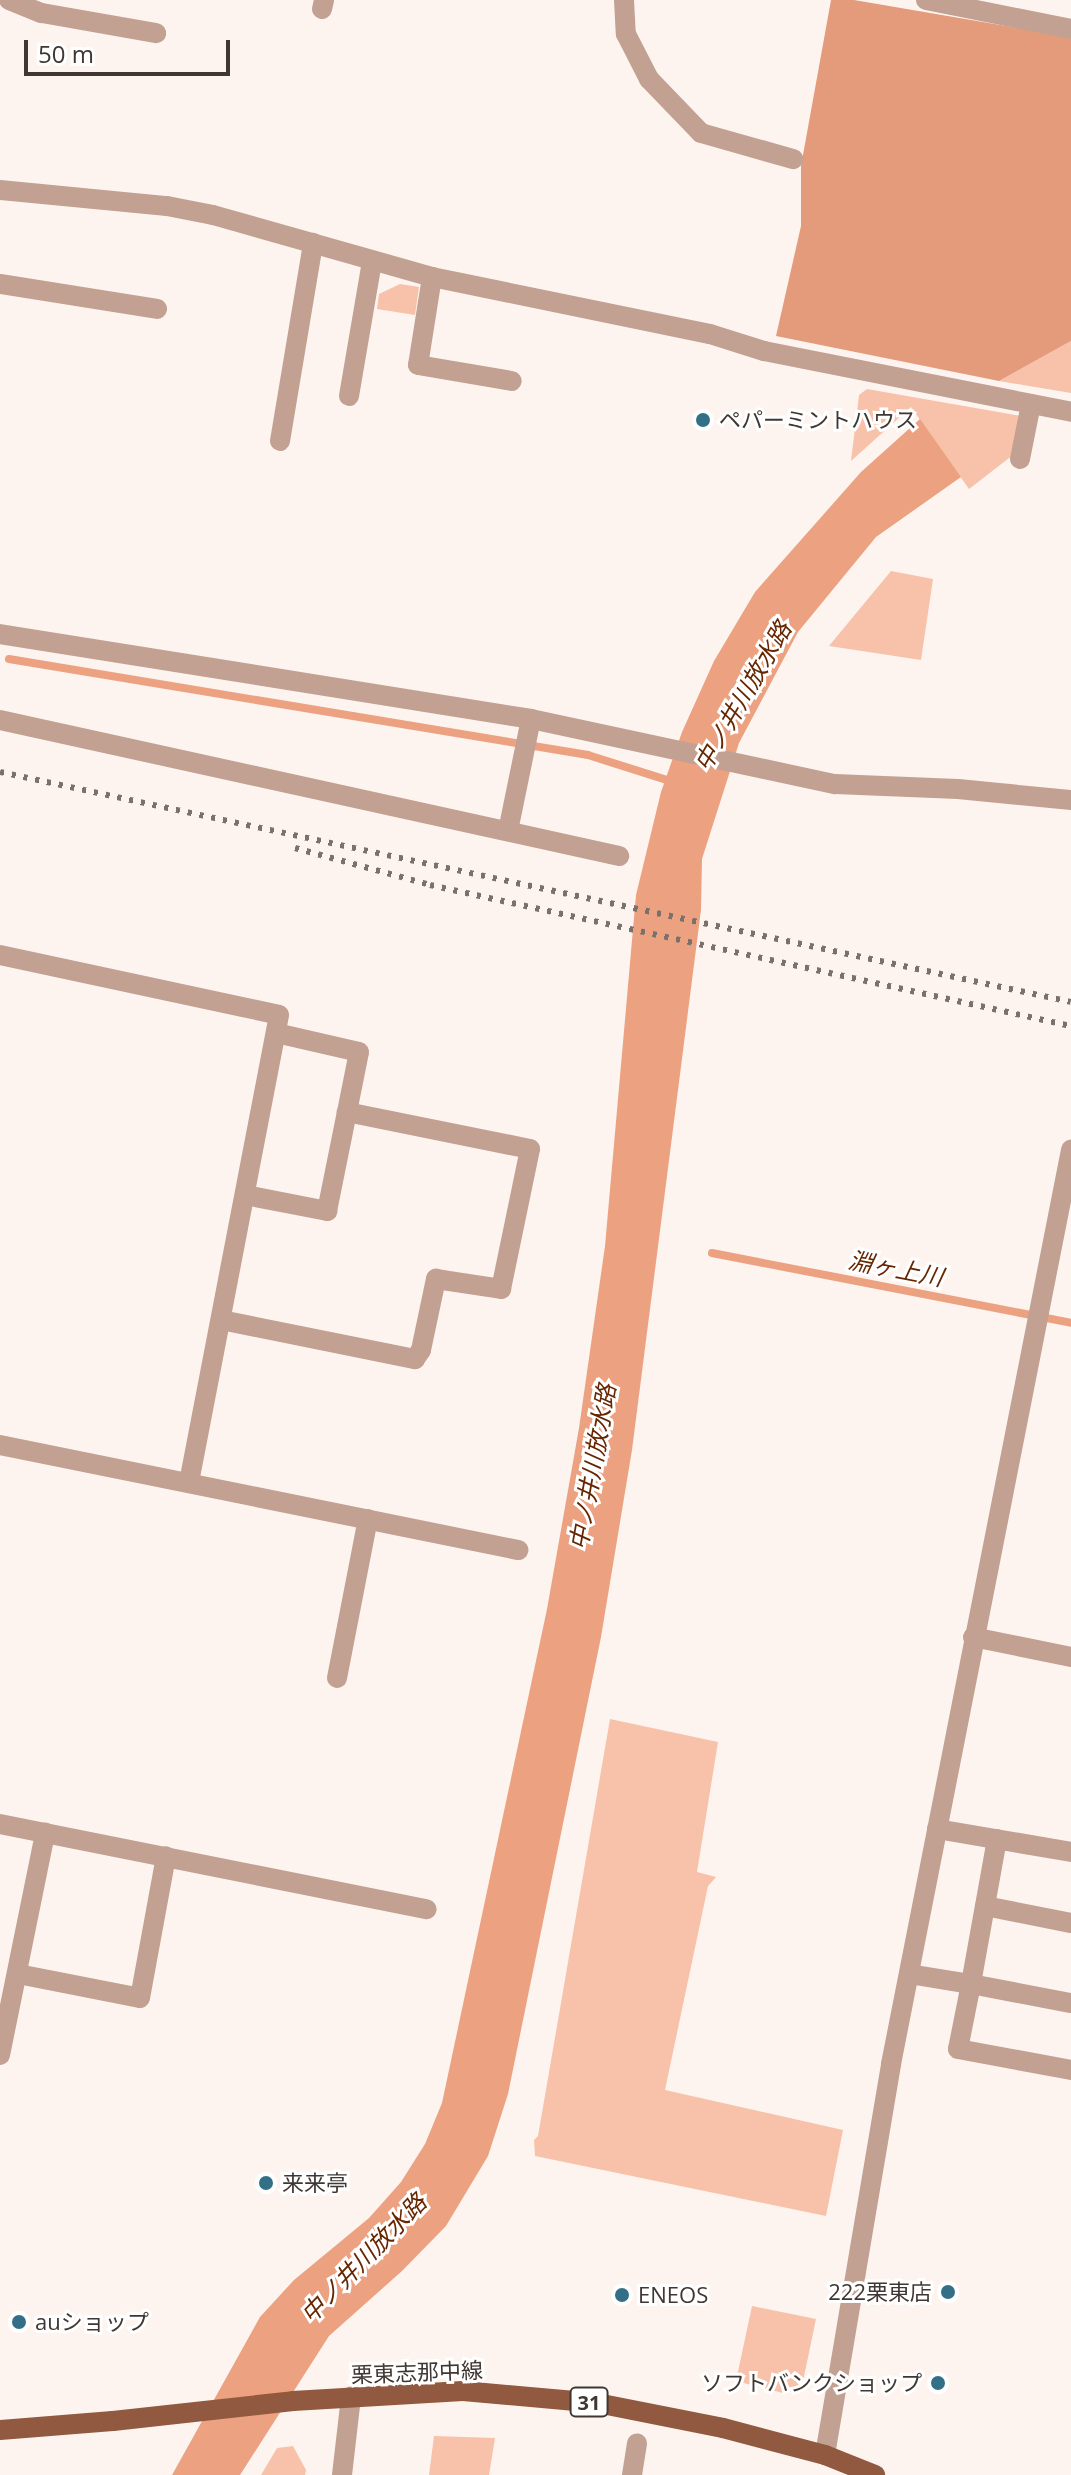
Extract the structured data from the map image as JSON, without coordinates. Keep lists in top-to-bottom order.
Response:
{
  "streets": {
    "main road": ["栗東志那中線", "31"]
  },
  "water": ["中ノ井川放水路", "淵ヶ上川"],
  "places": [
    "ペパーミントハウス",
    "来来亭",
    "222栗東店",
    "ENEOS",
    "auショップ",
    "ソフトバンクショップ"
  ],
  "scale_bar": "50 m"
}
